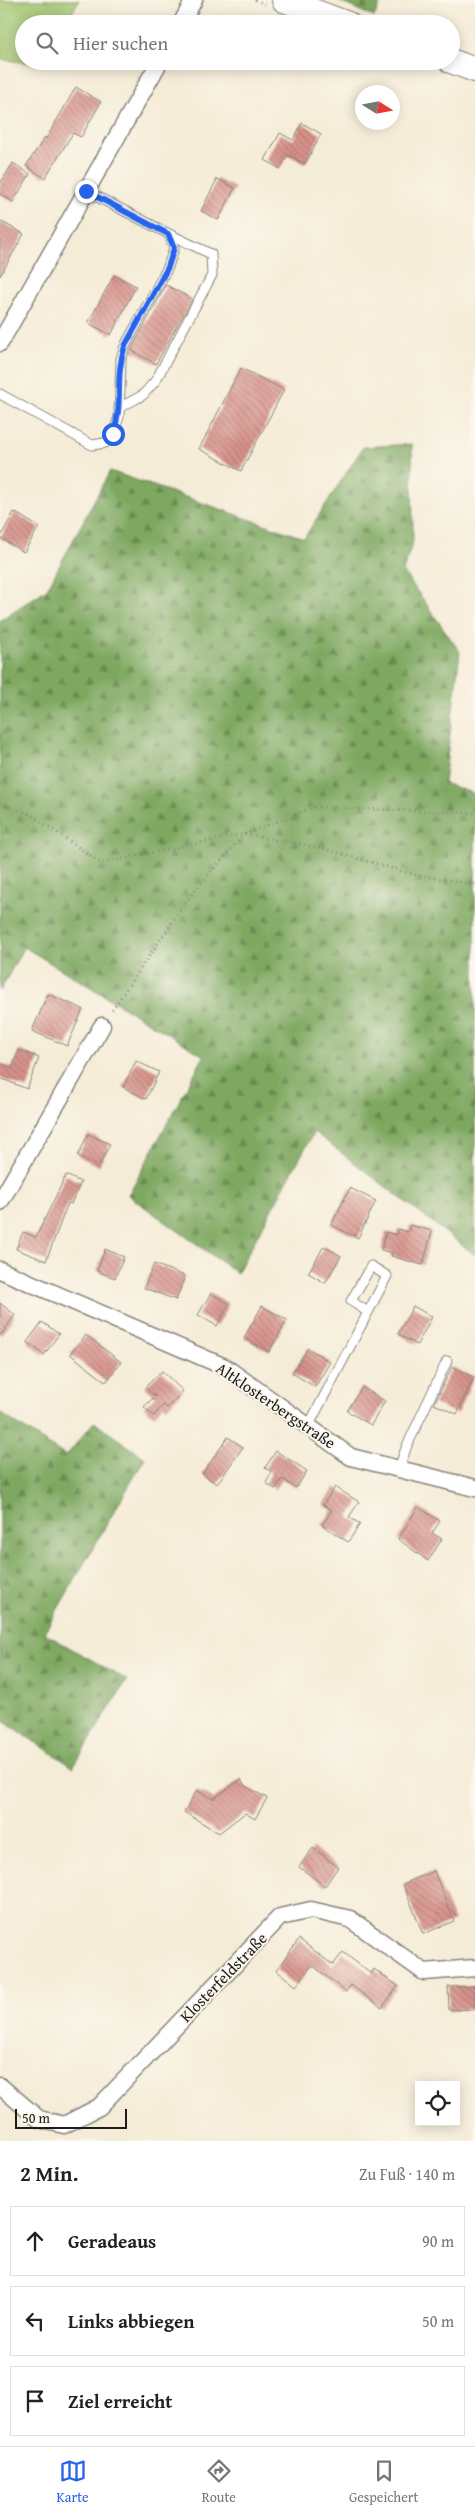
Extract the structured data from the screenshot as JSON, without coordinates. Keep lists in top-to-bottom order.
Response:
{
  "streets": {
    "street": ["Altklosterbergstraße", "Klosterfeldstraße"]
  },
  "scale_bar": "50 m",
  "north": "right",
  "page": {
    "search": "Hier suchen",
    "scale": "50 m",
    "heading": ["2 Min.", "Zu Fuß · 140 m"],
    "list": [
      ["Geradeaus", "90 m"],
      ["Links abbiegen", "50 m"],
      "Ziel erreicht"
    ],
    "nav": ["Karte", "Route", "Gespeichert"]
  }
}
